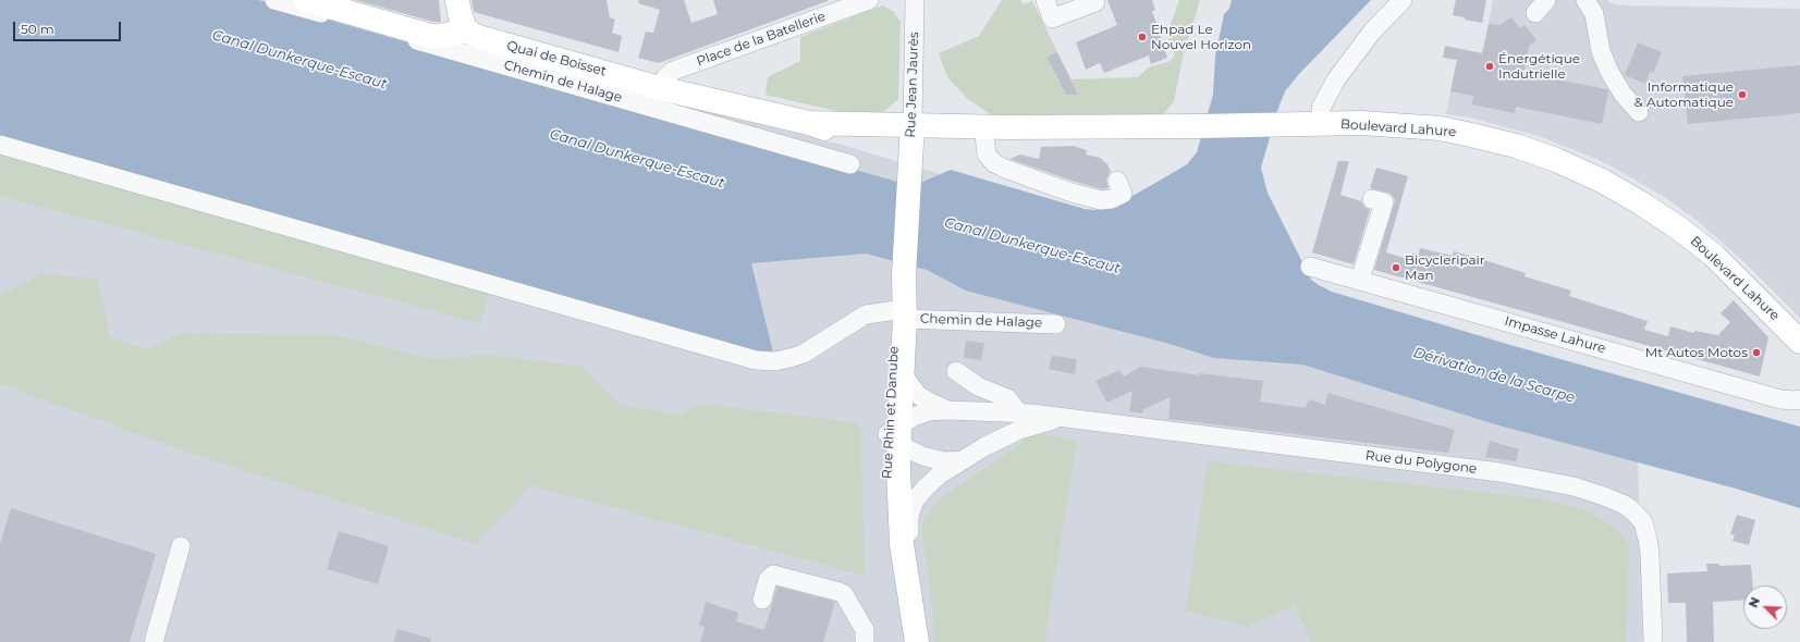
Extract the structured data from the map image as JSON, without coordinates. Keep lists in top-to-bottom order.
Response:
{
  "streets": {
    "main road": [
      "Quai de Boisset",
      "Rue Jean Jaurès",
      "Boulevard Lahure",
      "Rue Rhin et Danube"
    ],
    "street": [
      "Place de la Batellerie",
      "Chemin de Halage",
      "Impasse Lahure",
      "Rue du Polygone"
    ]
  },
  "crossings": [
    ["Place de la Batellerie", "Quai de Boisset"],
    ["Quai de Boisset", "Rue Jean Jaurès"],
    ["Quai de Boisset", "Boulevard Lahure"],
    ["Chemin de Halage", "Rue Jean Jaurès"],
    ["Chemin de Halage", "Rue Rhin et Danube"],
    ["Rue Jean Jaurès", "Boulevard Lahure"],
    ["Rue Jean Jaurès", "Rue Rhin et Danube"],
    ["Rue Rhin et Danube", "Rue du Polygone"]
  ],
  "water": ["Canal Dunkerque-Escaut", "Dérivation de la Scarpe"],
  "places": [
    "Ehpad Le Nouvel Horizon",
    "Énergétique Indutrielle",
    "Informatique & Automatique",
    "Bicycleripair Man",
    "Mt Autos Motos"
  ],
  "scale_bar": "50 m",
  "north": "top left"
}
